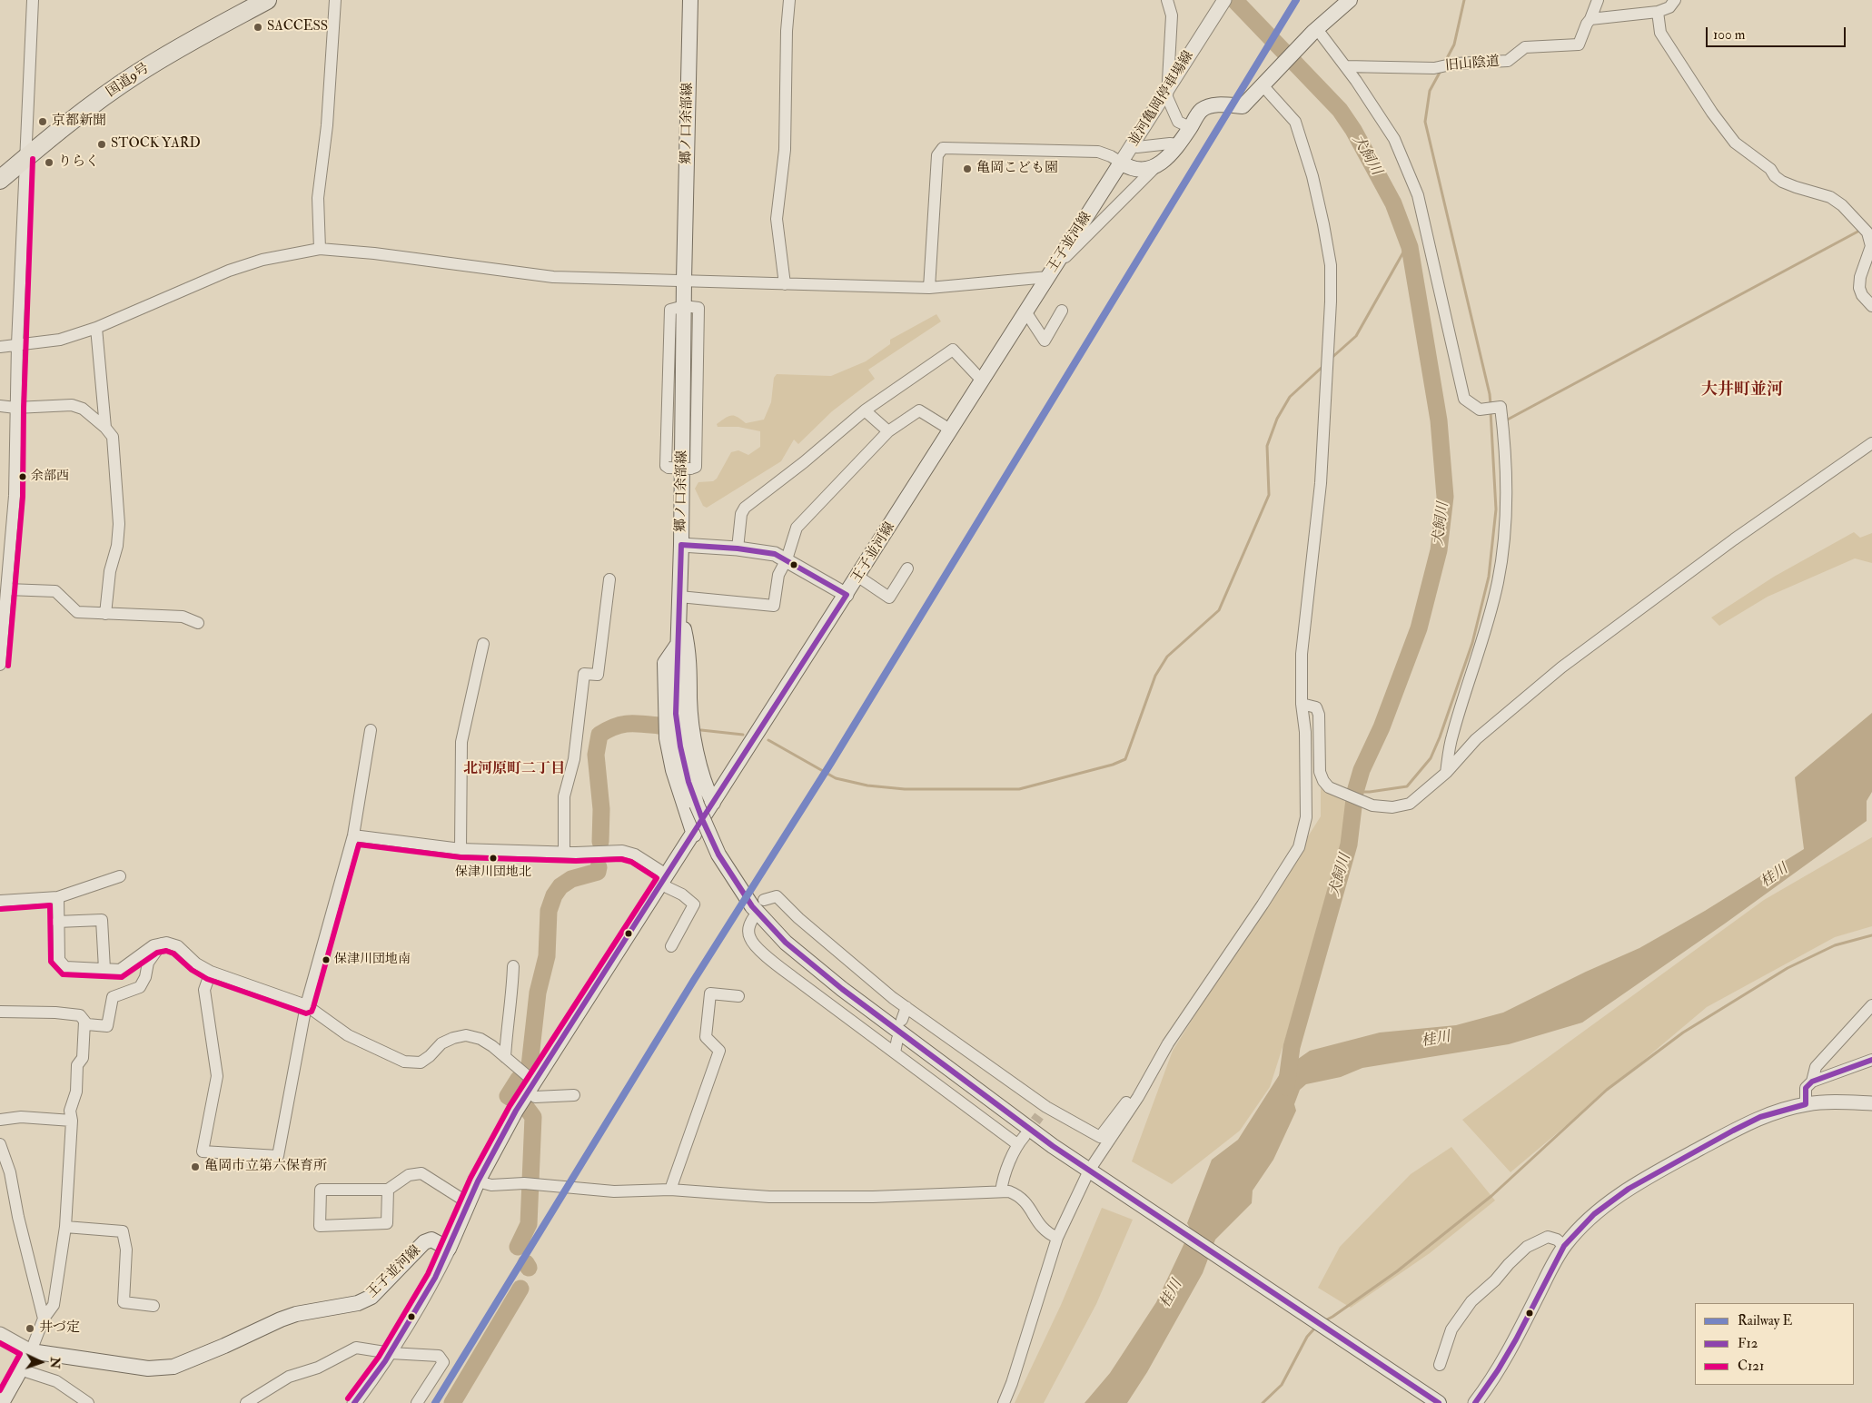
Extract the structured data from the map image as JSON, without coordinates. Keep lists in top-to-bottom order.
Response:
{
  "streets": {
    "highway": ["国道9号"],
    "main road": ["郷ノ口余部線", "王子並河線"],
    "street": ["旧山陰道", "並河亀岡停車場線"]
  },
  "crossings": [
    ["並河亀岡停車場線", "王子並河線"]
  ],
  "districts": ["大井町並河", "北河原町二丁目"],
  "water": ["犬飼川", "桂川"],
  "places": [
    "SACCESS",
    "京都新聞",
    "STOCK YARD",
    "りらく",
    "亀岡こども園",
    "余部西",
    "保津川団地北",
    "保津川団地南",
    "亀岡市立第六保育所",
    "井づ定"
  ],
  "lines": ["rail line E", "transit line C121", "transit line F12"],
  "legend": ["Railway E", "F12", "C121"],
  "scale_bar": "100 m",
  "north": "right"
}
